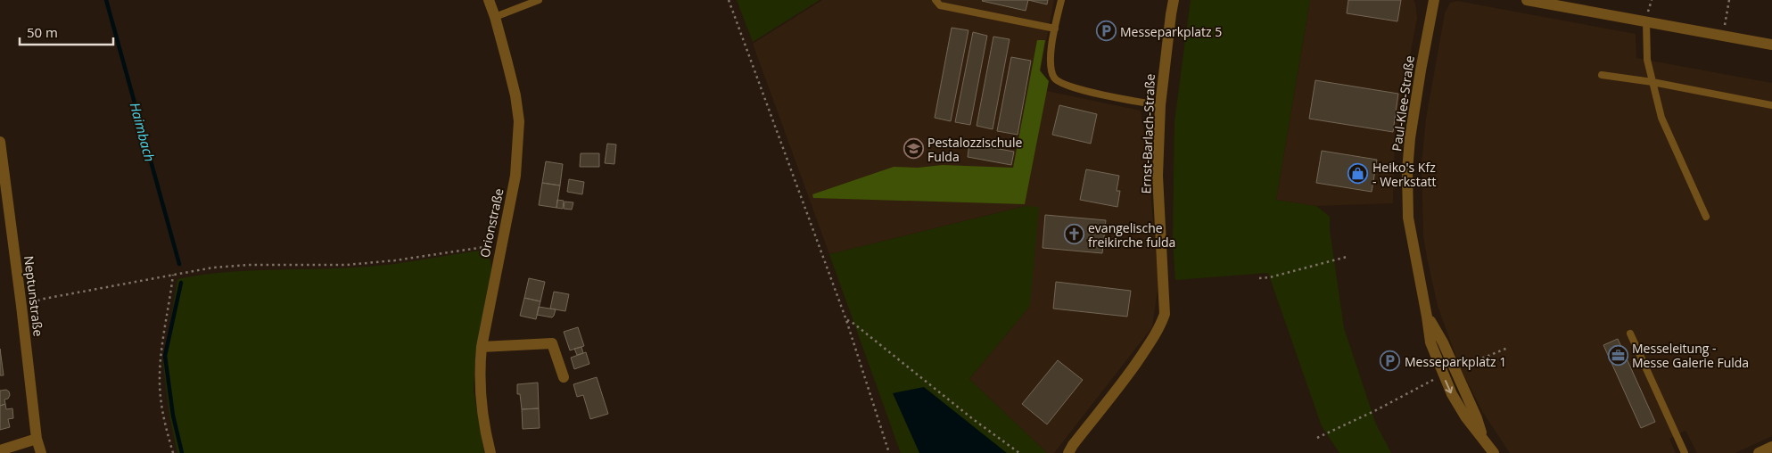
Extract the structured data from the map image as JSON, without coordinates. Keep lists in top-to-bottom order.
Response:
{
  "streets": {
    "street": [
      "Paul-Klee-Straße",
      "Ernst-Barlach-Straße",
      "Orionstraße",
      "Neptunstraße"
    ]
  },
  "water": ["Haimbach"],
  "places": {
    "parking": ["Messeparkplatz 5", "Messeparkplatz 1"],
    "school or university": ["Pestalozzischule Fulda"],
    "shop": ["Heiko's Kfz - Werkstatt"],
    "church": ["evangelische freikirche fulda"],
    "office": ["Messeleitung - Messe Galerie Fulda"]
  },
  "scale_bar": "50 m"
}
